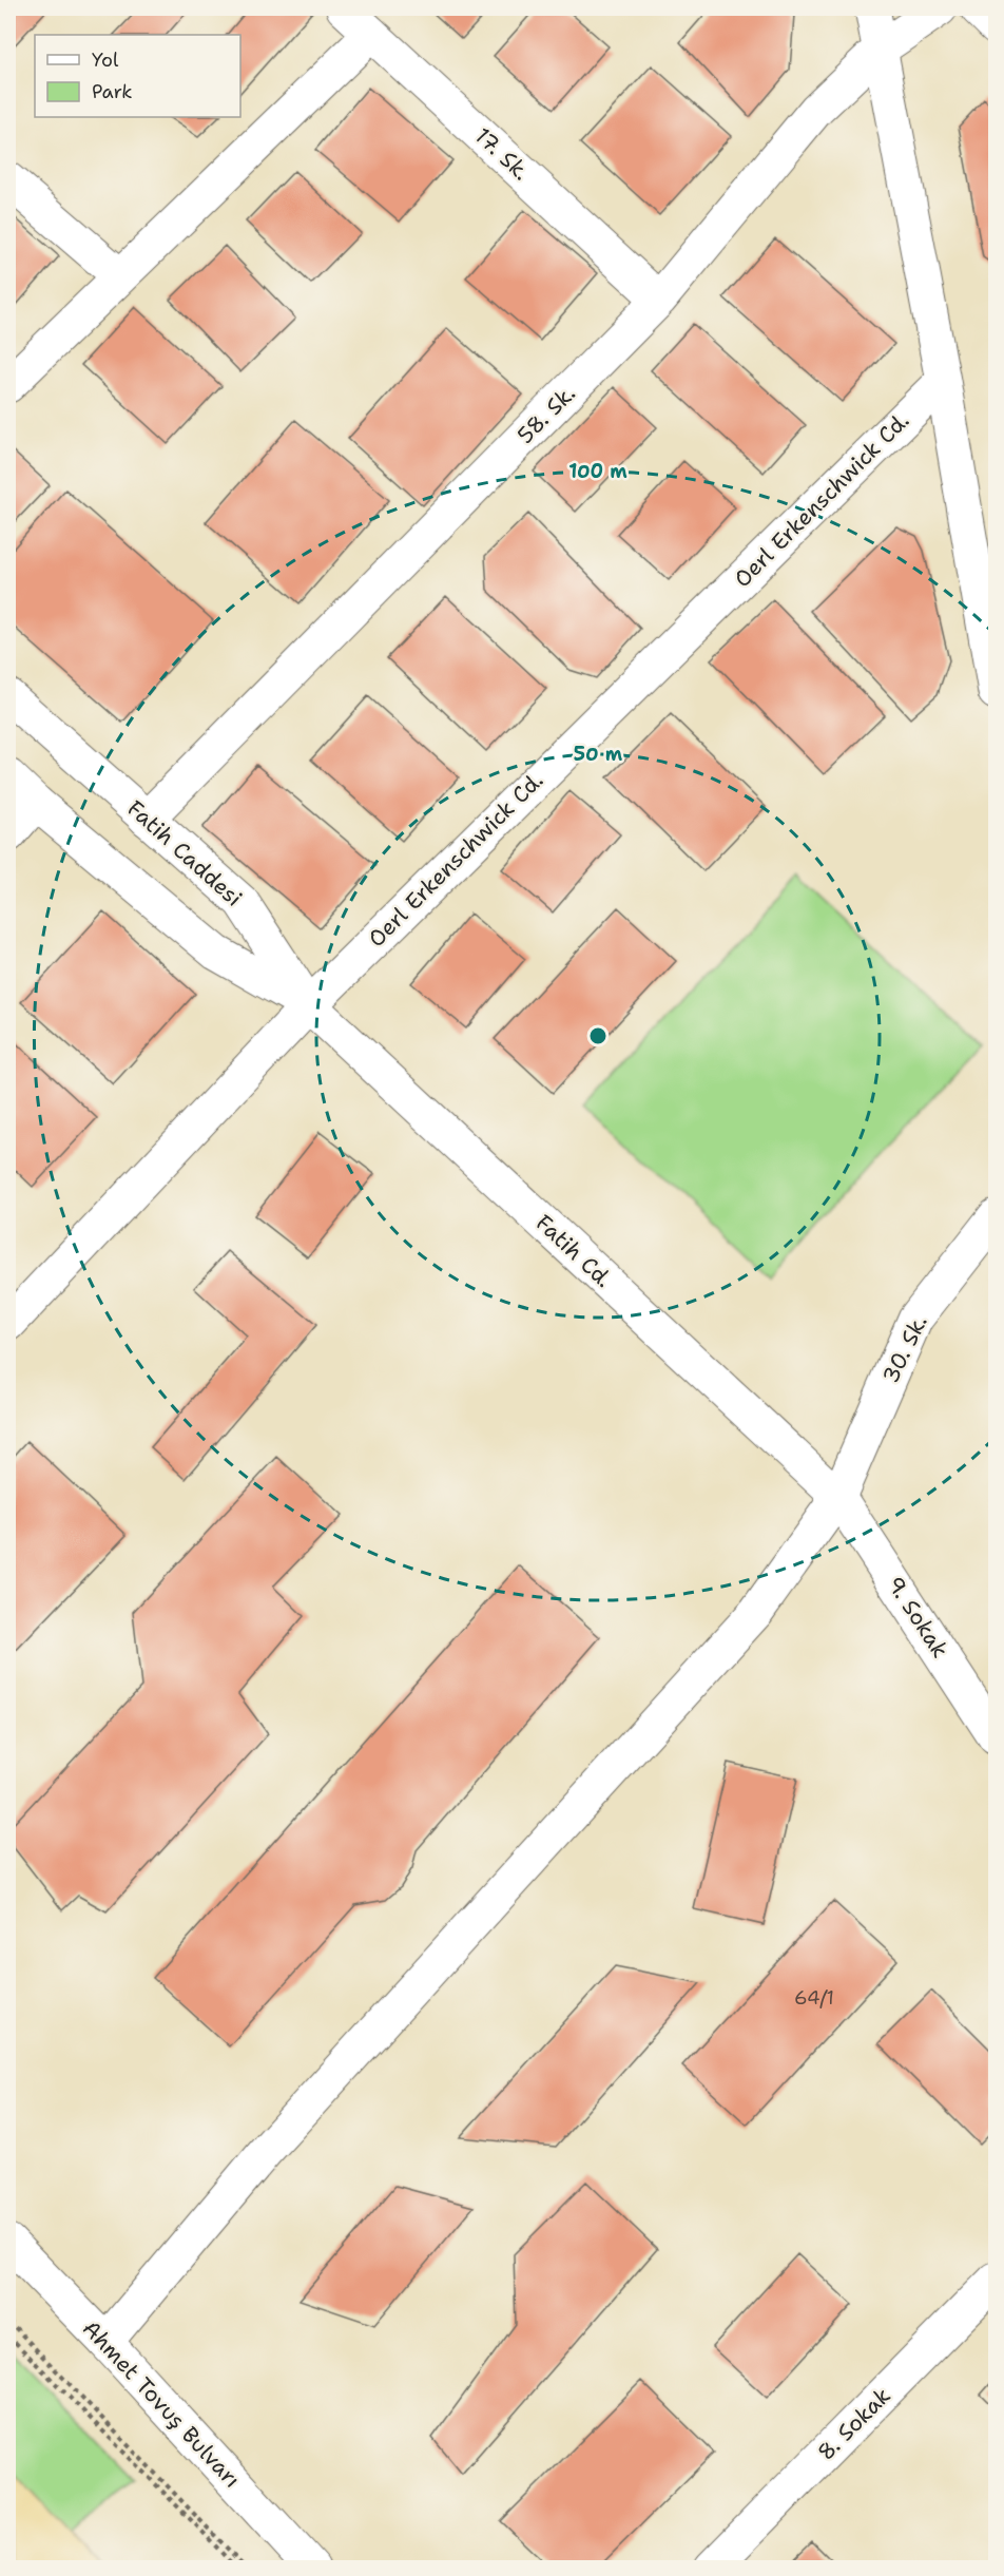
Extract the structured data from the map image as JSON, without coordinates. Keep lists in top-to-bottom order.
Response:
{
  "streets": {
    "street": [
      "17. Sk.",
      "58. Sk.",
      "Oerl Erkenschwick Cd.",
      "Fatih Caddesi",
      "Fatih Cd.",
      "30. Sk.",
      "9. Sokak",
      "Ahmet Tovuş Bulvarı",
      "8. Sokak"
    ]
  },
  "crossings": [
    ["17. Sk.", "58. Sk."],
    ["58. Sk.", "Fatih Caddesi"],
    ["Oerl Erkenschwick Cd.", "Fatih Caddesi"],
    ["Oerl Erkenschwick Cd.", "Fatih Cd."],
    ["Fatih Caddesi", "Fatih Cd."],
    ["Fatih Cd.", "30. Sk."],
    ["Fatih Cd.", "9. Sokak"],
    ["30. Sk.", "9. Sokak"],
    ["30. Sk.", "Ahmet Tovuş Bulvarı"]
  ],
  "house_numbers": ["64/1"],
  "legend": ["Yol", "Park"],
  "rings": ["100 m", "50 m"]
}
